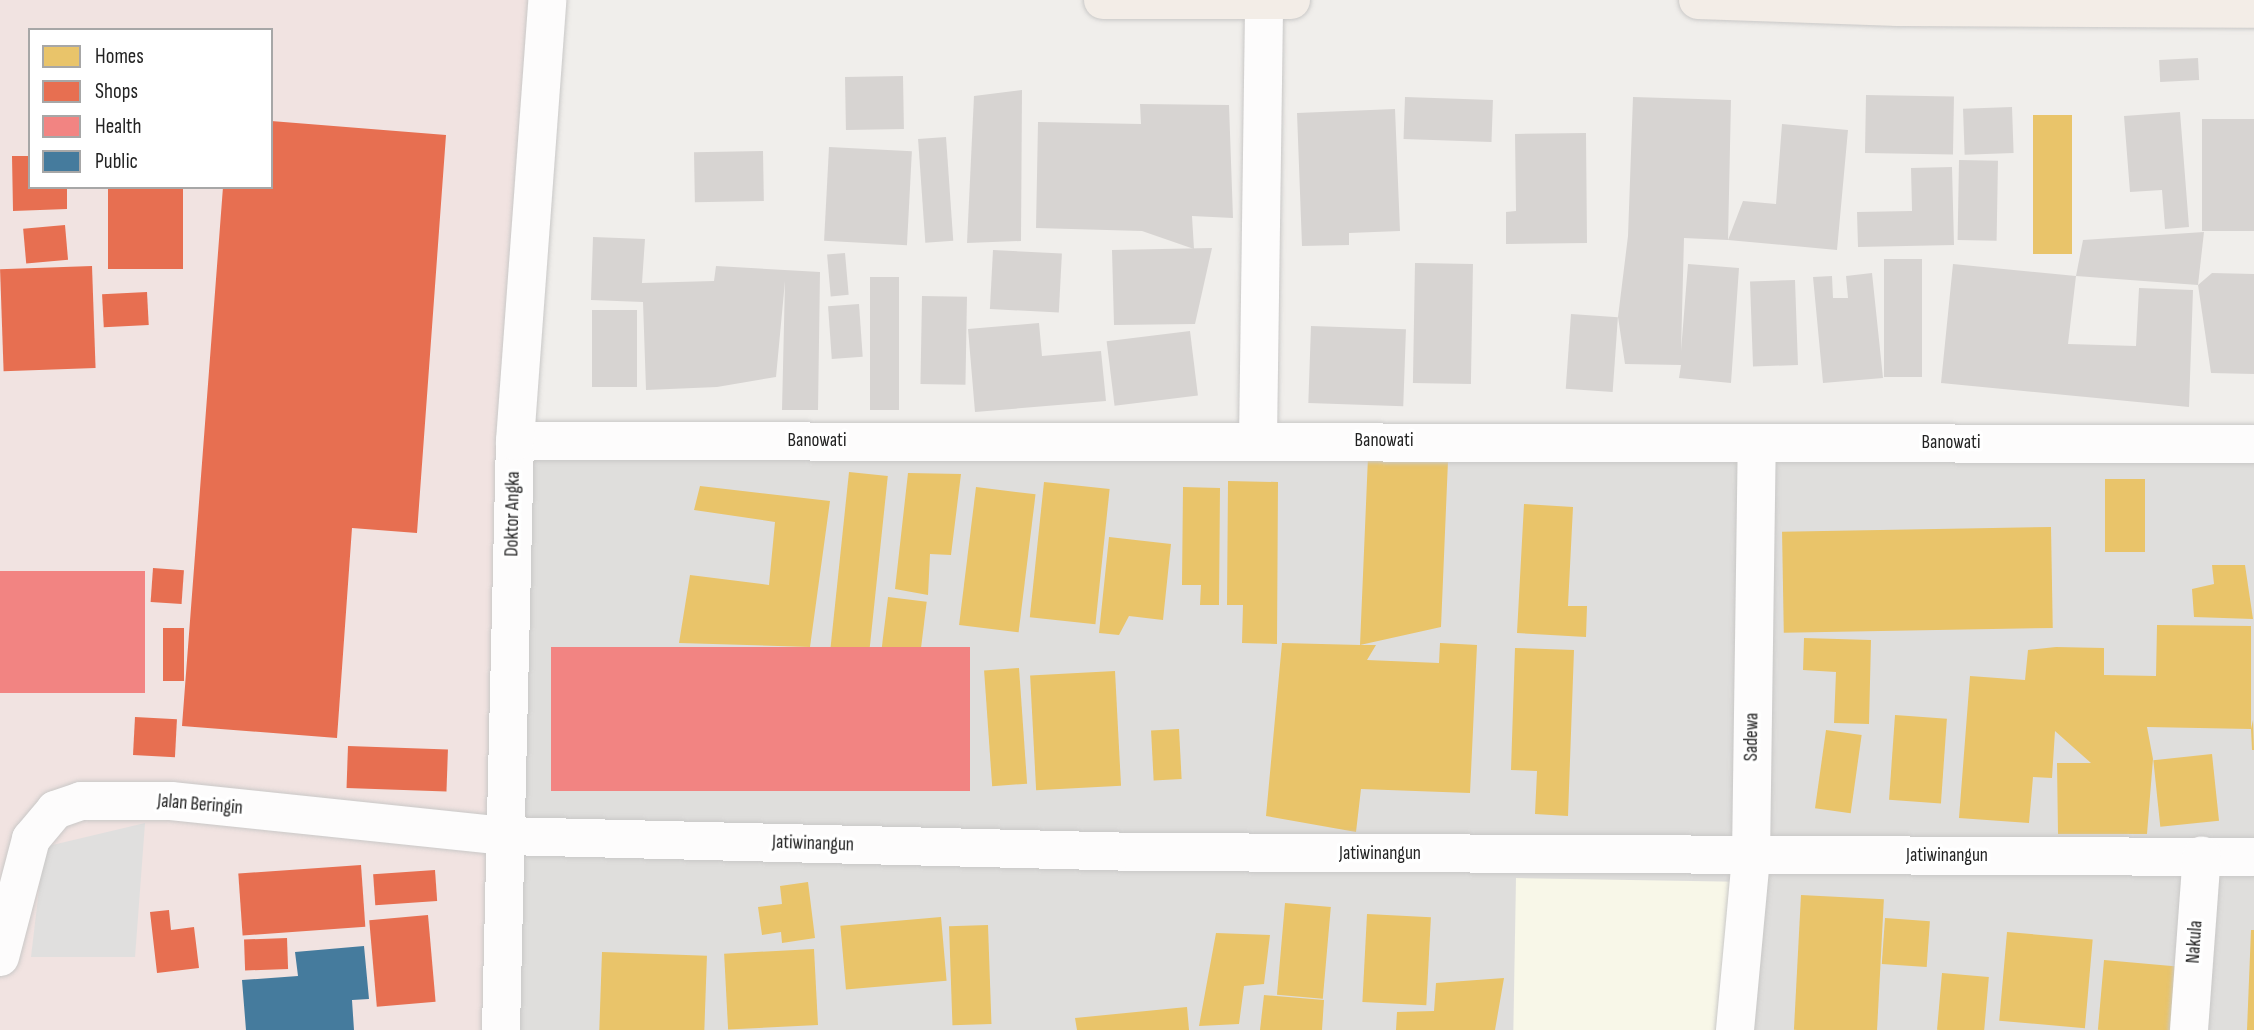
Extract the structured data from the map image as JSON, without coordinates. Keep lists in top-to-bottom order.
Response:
{
  "streets": {
    "street": [
      "Banowati",
      "Doktor Angka",
      "Sadewa",
      "Jalan Beringin",
      "Jatiwinangun",
      "Nakula"
    ]
  },
  "crossings": [
    ["Banowati", "Doktor Angka"],
    ["Banowati", "Sadewa"],
    ["Doktor Angka", "Jalan Beringin"],
    ["Doktor Angka", "Jatiwinangun"],
    ["Sadewa", "Jatiwinangun"],
    ["Jalan Beringin", "Jatiwinangun"],
    ["Jatiwinangun", "Nakula"]
  ],
  "legend": [
    "Homes",
    "Shops",
    "Health",
    "Public"
  ]
}
